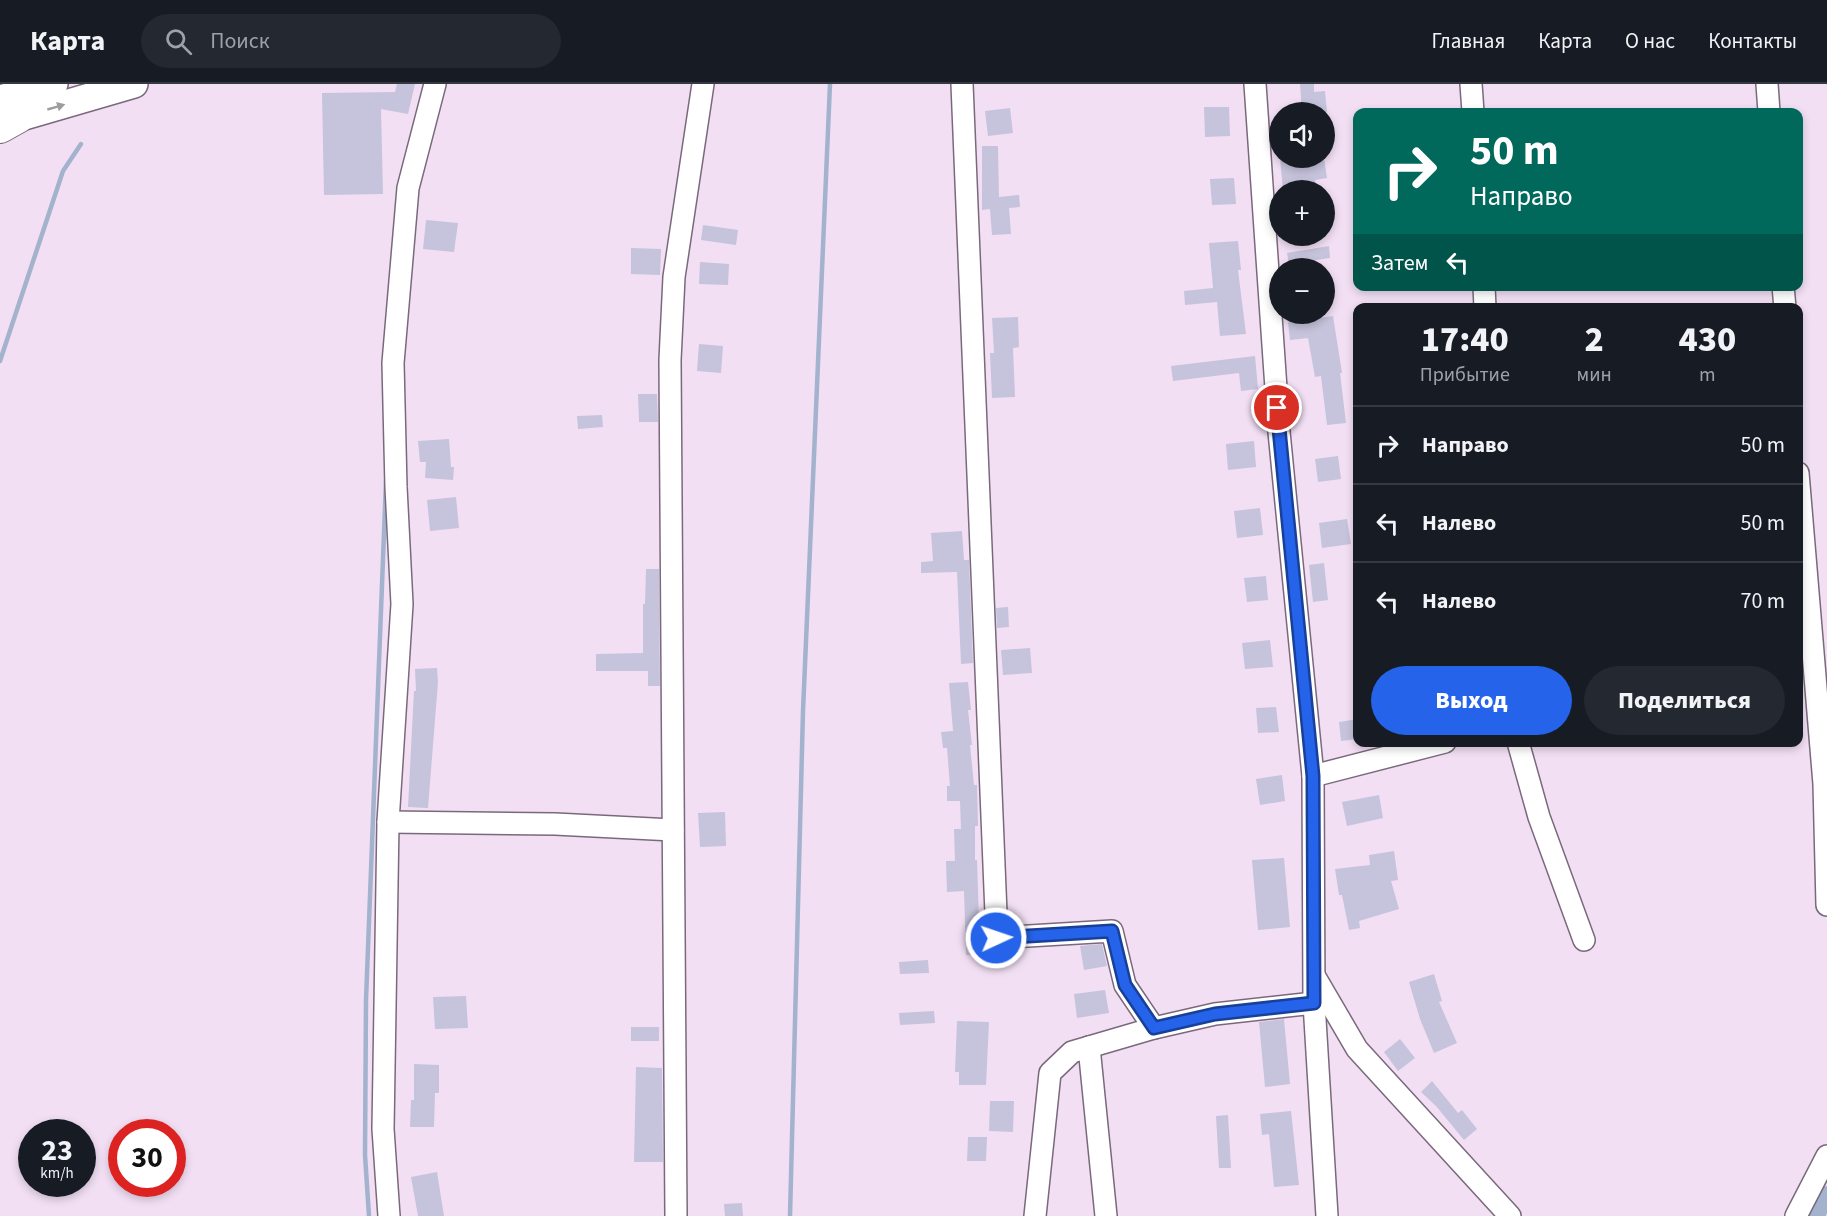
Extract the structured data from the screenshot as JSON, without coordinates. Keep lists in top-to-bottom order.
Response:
{
  "page": {
    "header": "Карта",
    "search": "Поиск",
    "nav": [
      "Главная",
      "Карта",
      "О нас",
      "Контакты"
    ],
    "map_buttons": ["+", "−"],
    "turn": ["50 m", "Направо"],
    "then": "Затем",
    "eta": [
      "17:40",
      "Прибытие",
      "2",
      "мин",
      "430",
      "m"
    ],
    "list": [
      {
        "name": "Направо",
        "value": "50 m"
      },
      {
        "name": "Налево",
        "value": "50 m"
      },
      {
        "name": "Налево",
        "value": "70 m"
      }
    ],
    "buttons": ["Выход", "Поделиться"],
    "speed": "23 km/h",
    "limit": "30"
  }
}
